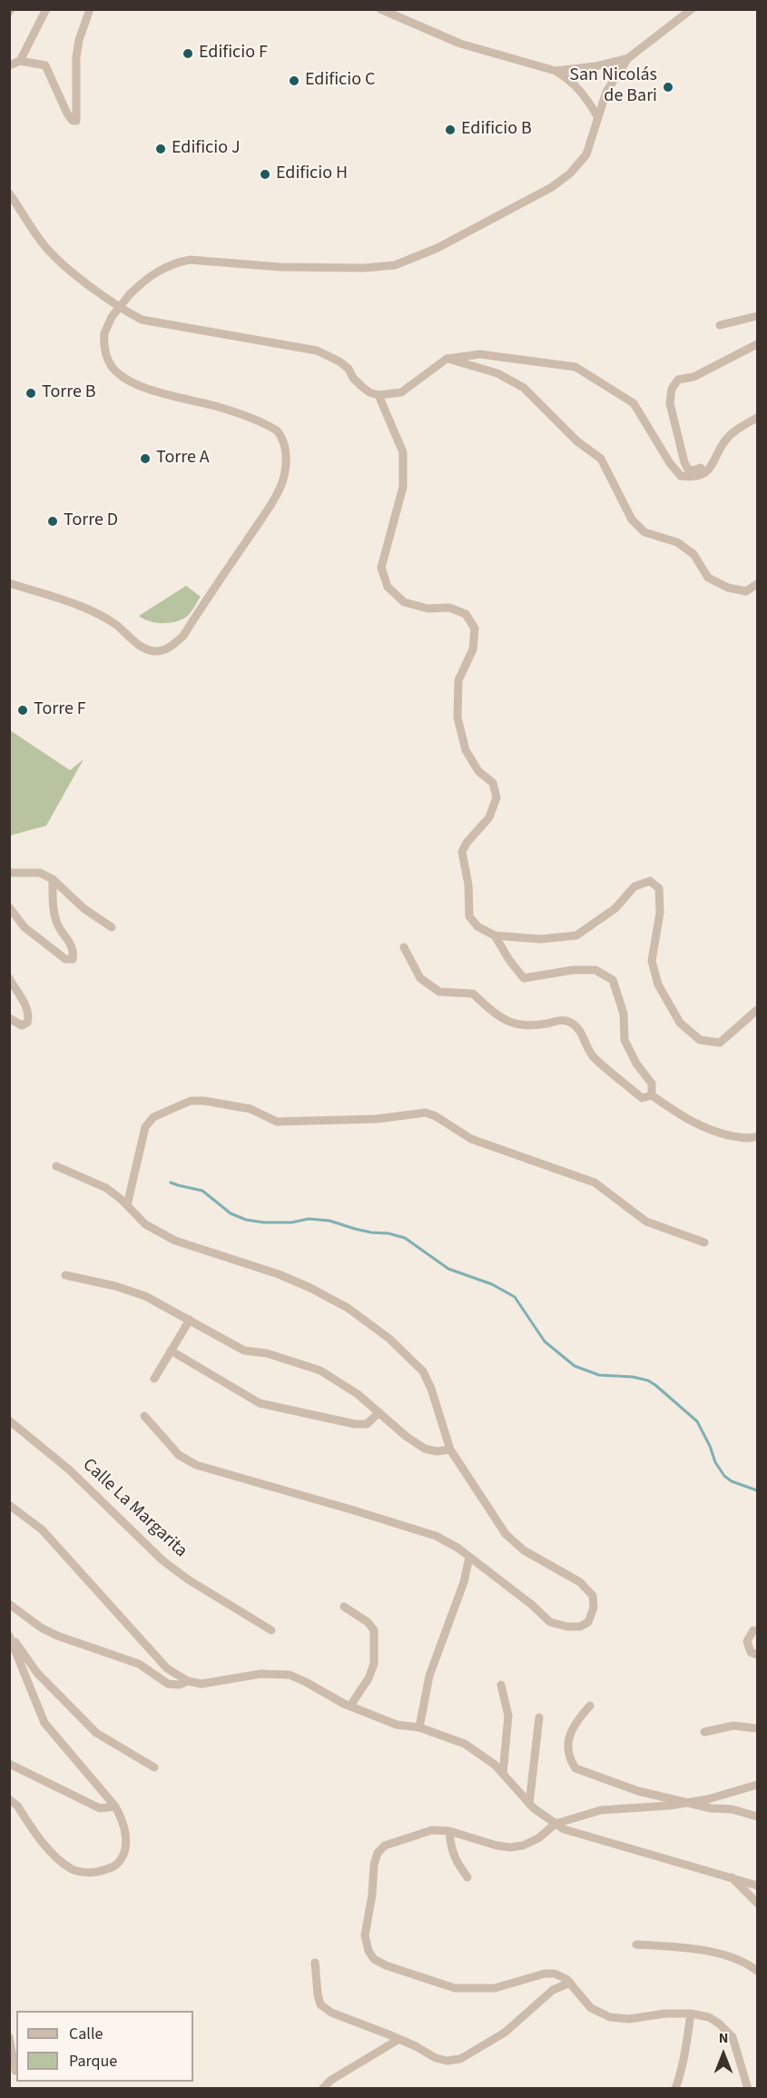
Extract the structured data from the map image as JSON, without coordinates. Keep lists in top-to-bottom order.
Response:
{
  "streets": {
    "street": ["Calle La Margarita"]
  },
  "places": [
    "Edificio F",
    "Edificio C",
    "San Nicolás de Bari",
    "Edificio B",
    "Edificio J",
    "Edificio H",
    "Torre B",
    "Torre A",
    "Torre D",
    "Torre F"
  ],
  "legend": ["Calle", "Parque"],
  "north": "top"
}
